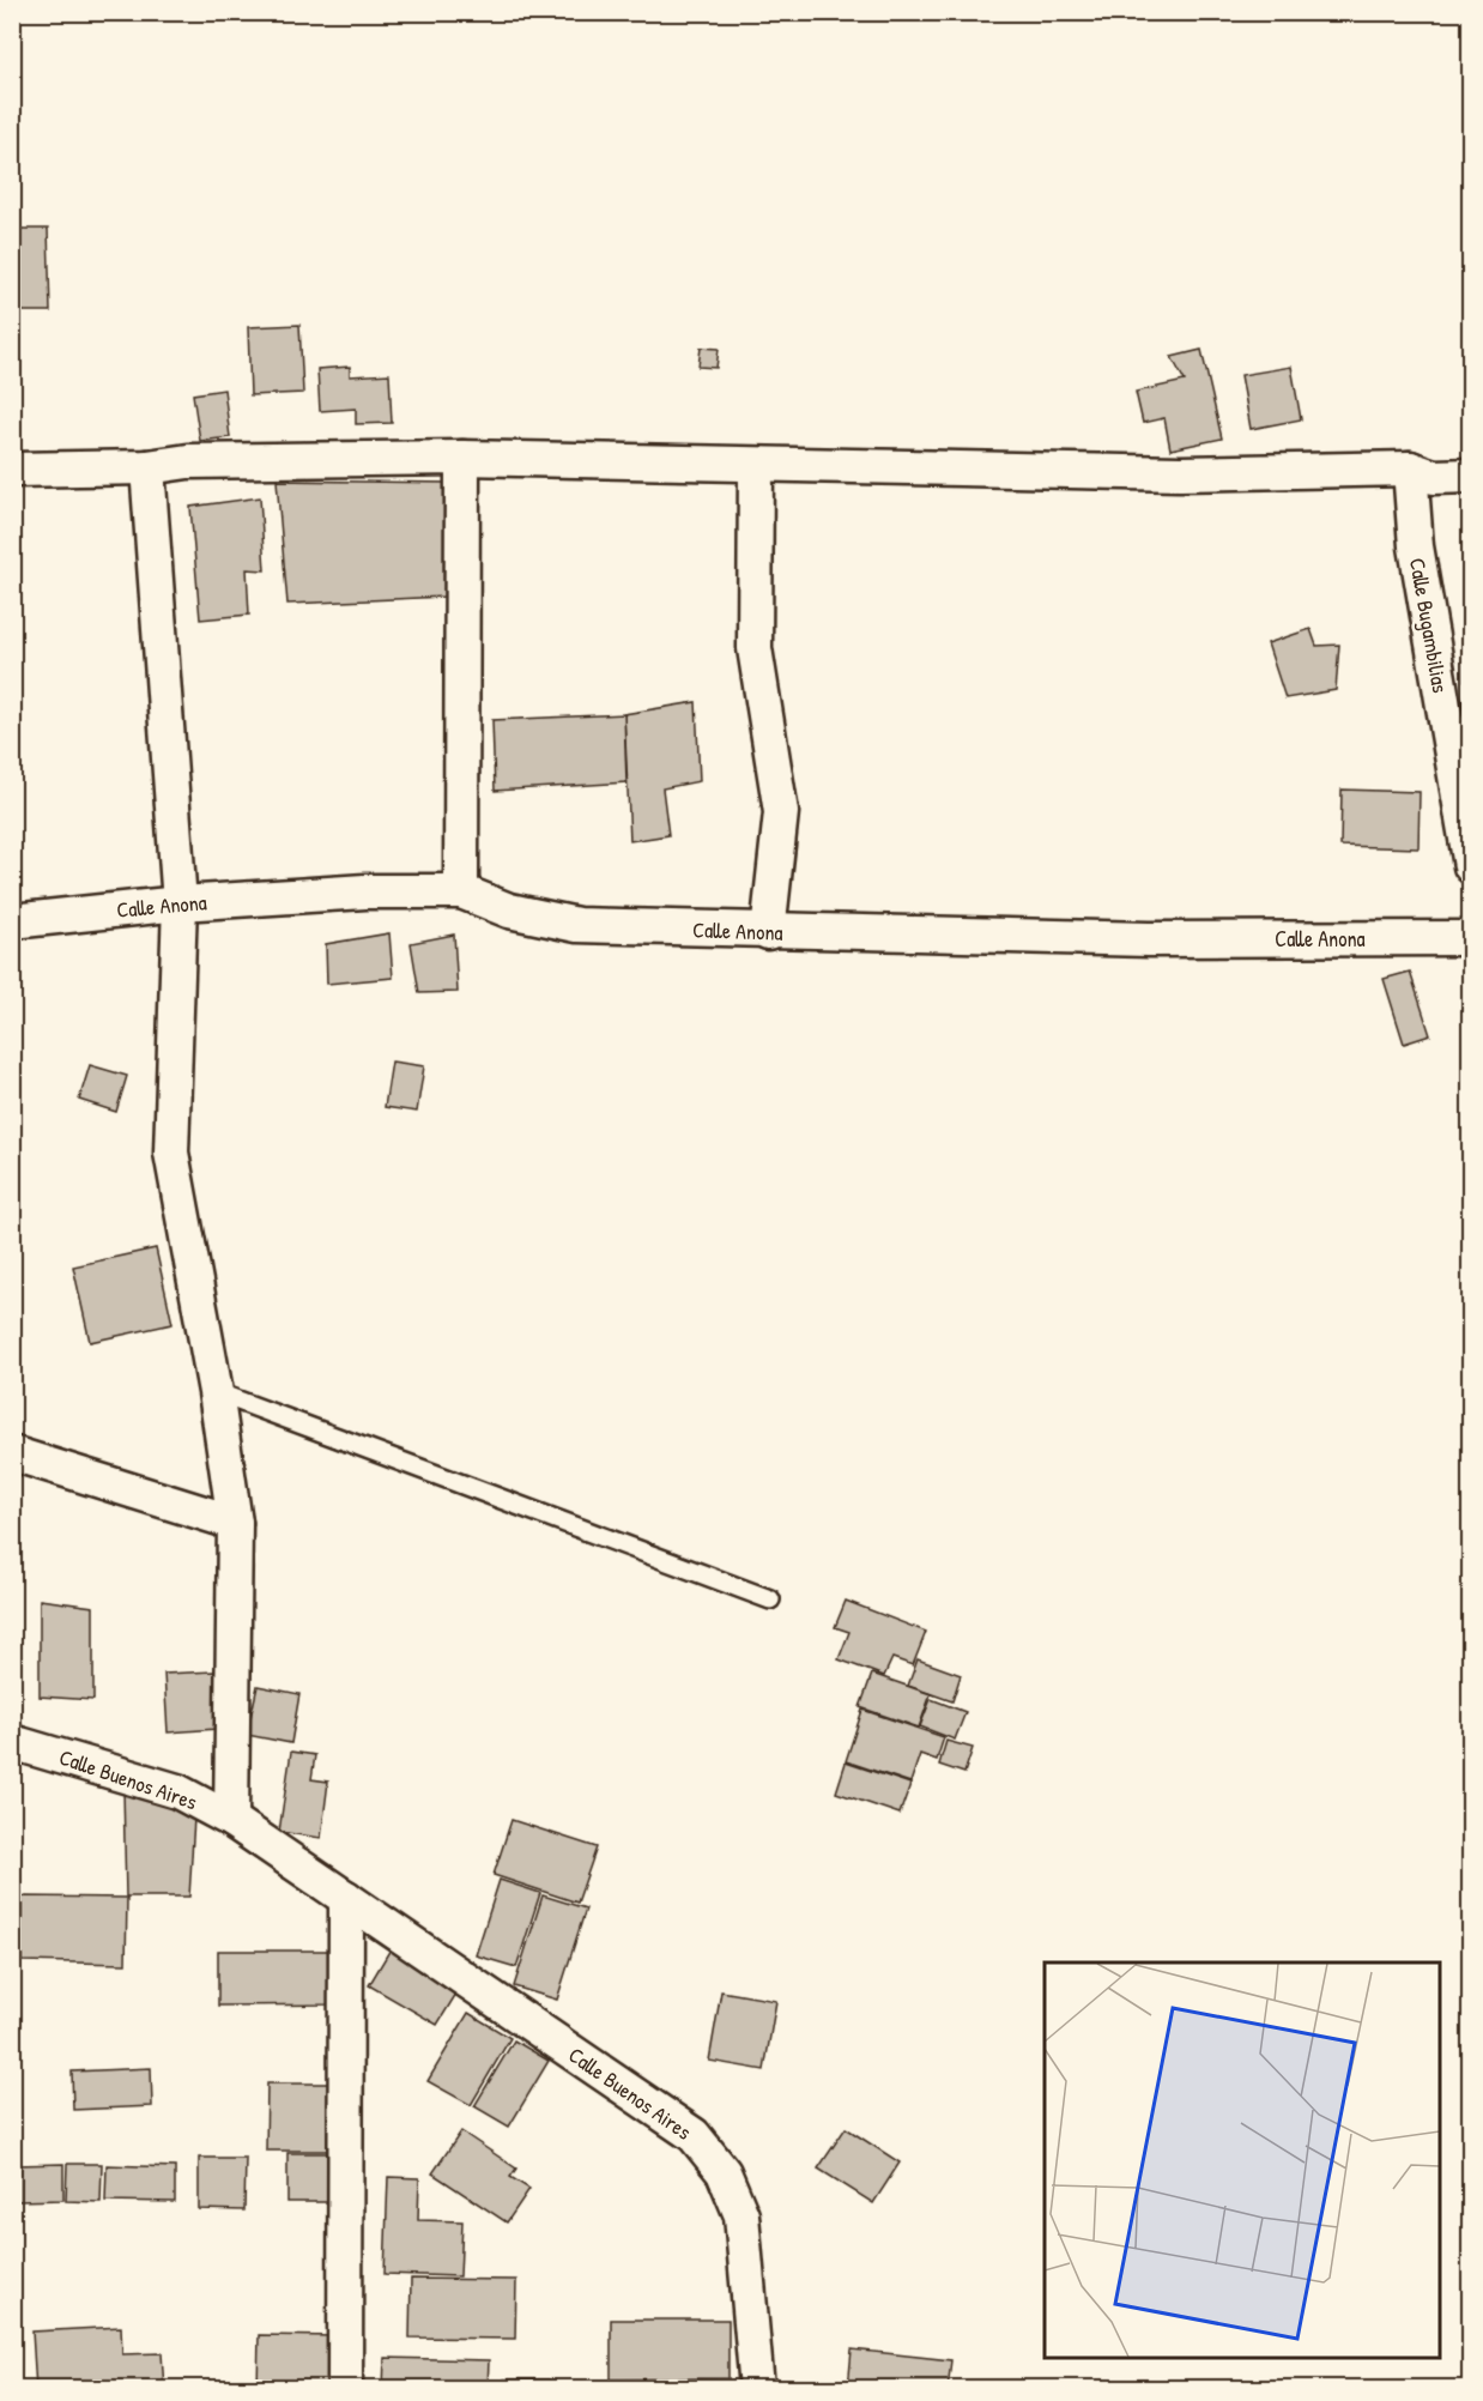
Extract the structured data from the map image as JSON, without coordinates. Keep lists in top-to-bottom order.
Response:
{
  "streets": {
    "street": ["Calle Bugambilias", "Calle Anona", "Calle Buenos Aires"]
  }
}
